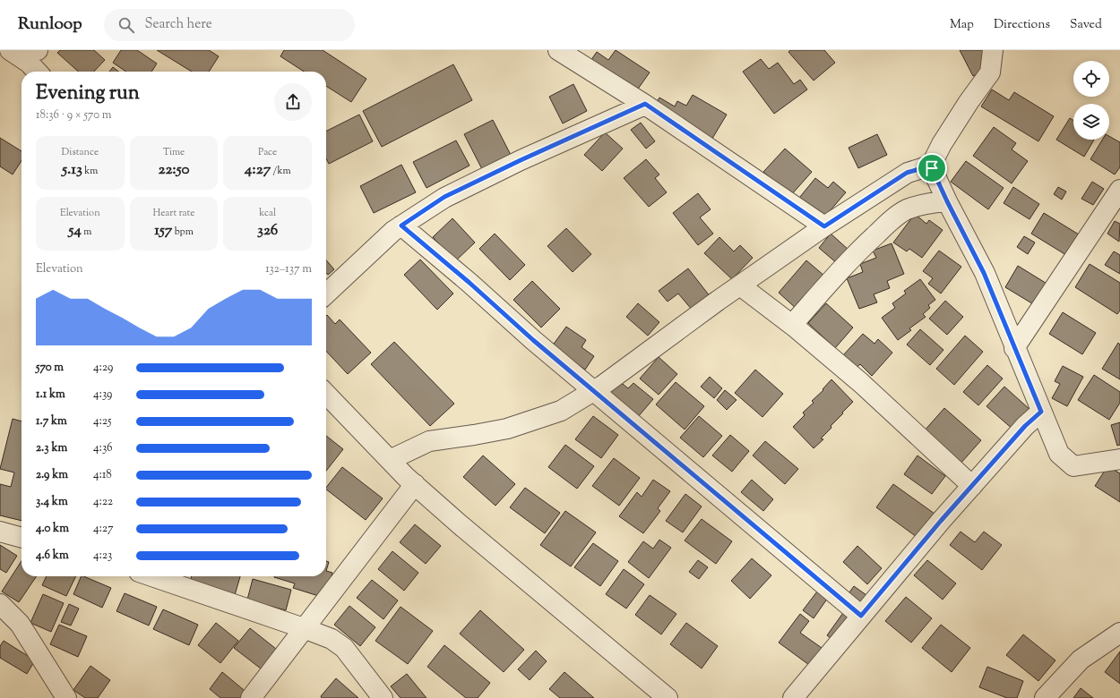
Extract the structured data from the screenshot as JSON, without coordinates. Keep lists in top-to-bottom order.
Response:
{
  "page": {
    "header": "Runloop",
    "search": "Search here",
    "nav": ["Map", "Directions", "Saved"],
    "heading": ["Evening run", "18:36 · 9 × 570 m"],
    "stats": [
      ["Distance", "5.13 km"],
      ["Time", "22:50"],
      ["Pace", "4:27 /km"],
      ["Elevation", "54 m"],
      ["Heart rate", "157 bpm"],
      ["kcal", "326"]
    ],
    "chart": ["Elevation", "132–137 m"],
    "list": [
      {
        "name": "570 m",
        "note": "4:29"
      },
      {
        "name": "1.1 km",
        "note": "4:39"
      },
      {
        "name": "1.7 km",
        "note": "4:25"
      },
      {
        "name": "2.3 km",
        "note": "4:36"
      },
      {
        "name": "2.9 km",
        "note": "4:18"
      },
      {
        "name": "3.4 km",
        "note": "4:22"
      },
      {
        "name": "4.0 km",
        "note": "4:27"
      },
      {
        "name": "4.6 km",
        "note": "4:23"
      }
    ]
  }
}
